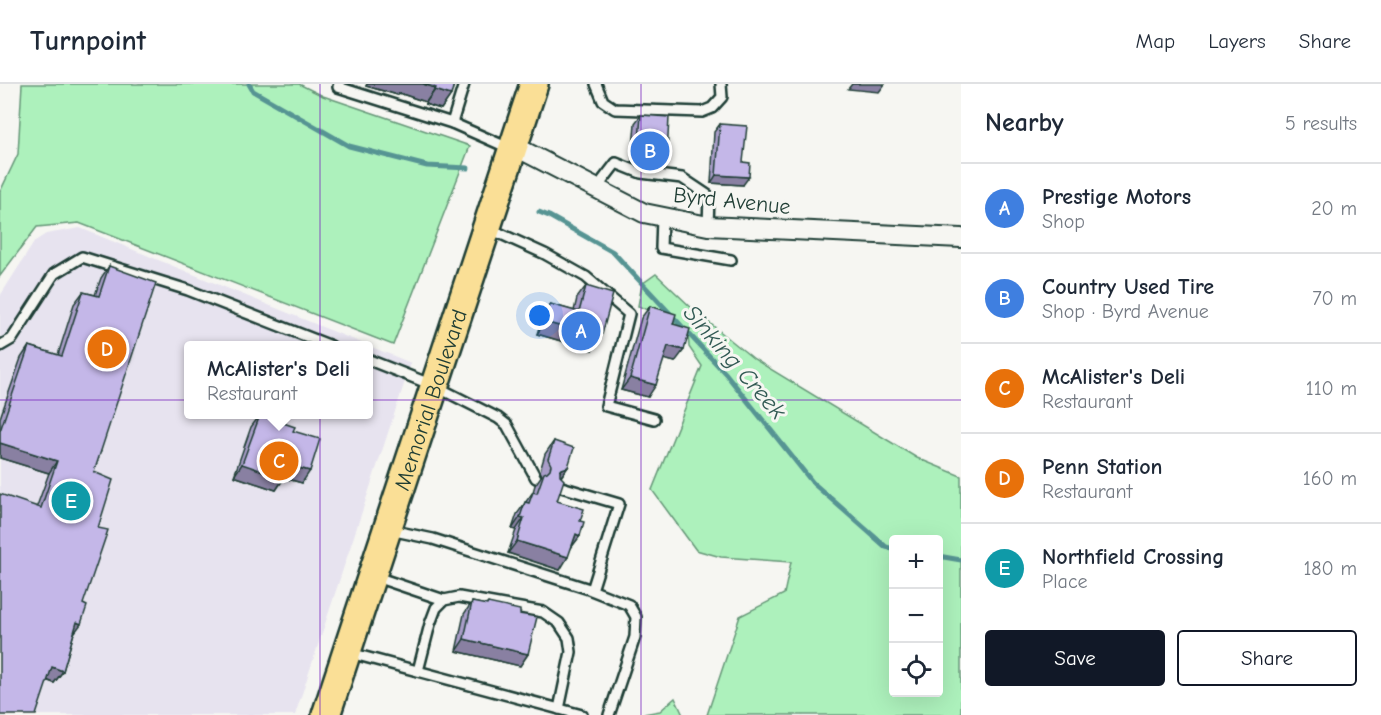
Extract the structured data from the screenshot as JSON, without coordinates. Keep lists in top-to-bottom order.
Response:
{
  "streets": {
    "main road": ["Memorial Boulevard"],
    "street": ["Byrd Avenue"]
  },
  "crossings": [
    ["Byrd Avenue", "Memorial Boulevard"]
  ],
  "water": ["Sinking Creek"],
  "page": {
    "header": "Turnpoint",
    "nav": ["Map", "Layers", "Share"],
    "heading": ["Nearby", "5 results"],
    "pins": [
      "B",
      "A",
      "D",
      "C",
      "E"
    ],
    "list": [
      {
        "mark": "A",
        "name": "Prestige Motors",
        "note": "Shop",
        "value": "20 m"
      },
      {
        "mark": "B",
        "name": "Country Used Tire",
        "note": "Shop · Byrd Avenue",
        "value": "70 m"
      },
      {
        "mark": "C",
        "name": "McAlister's Deli",
        "note": "Restaurant",
        "value": "110 m"
      },
      {
        "mark": "D",
        "name": "Penn Station",
        "note": "Restaurant",
        "value": "160 m"
      },
      {
        "mark": "E",
        "name": "Northfield Crossing",
        "note": "Place",
        "value": "180 m"
      }
    ],
    "popup": ["McAlister's Deli", "Restaurant"],
    "map_buttons": ["+", "−"],
    "buttons": ["Save", "Share"]
  }
}
